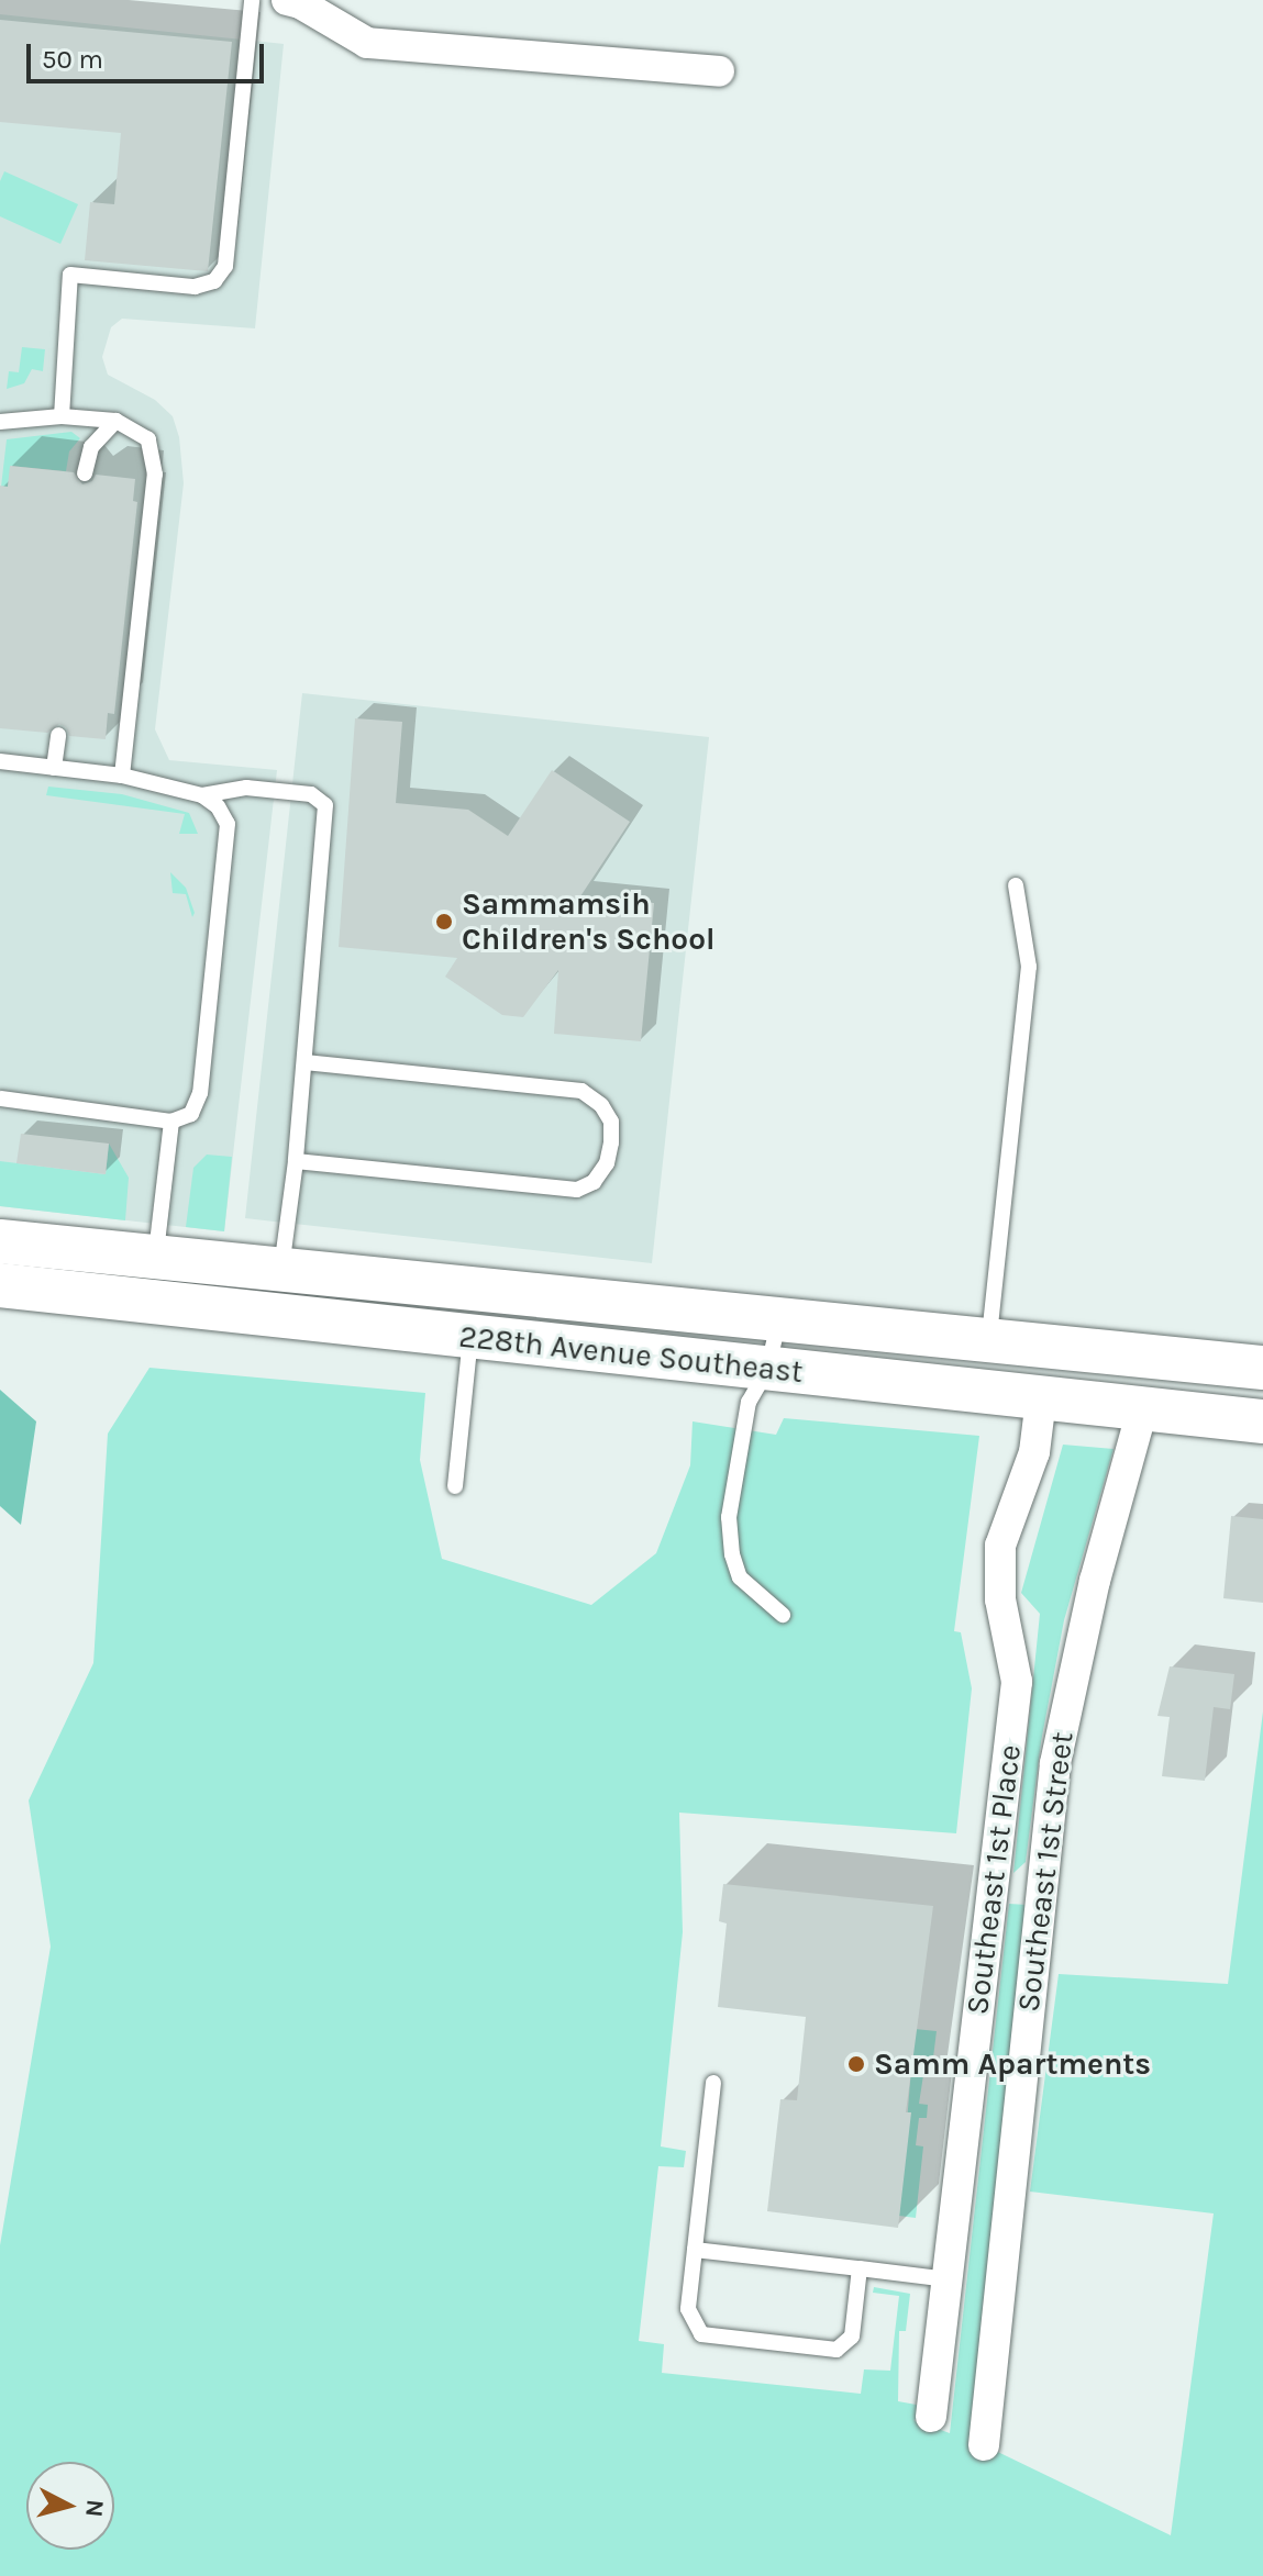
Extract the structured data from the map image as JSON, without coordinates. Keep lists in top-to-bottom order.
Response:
{
  "streets": {
    "main road": ["228th Avenue Southeast"],
    "street": ["Southeast 1st Street", "Southeast 1st Place"]
  },
  "crossings": [
    ["228th Avenue Southeast", "Southeast 1st Street"],
    ["228th Avenue Southeast", "Southeast 1st Place"]
  ],
  "places": ["Sammamsih Children's School", "Samm Apartments"],
  "scale_bar": "50 m",
  "north": "right"
}
